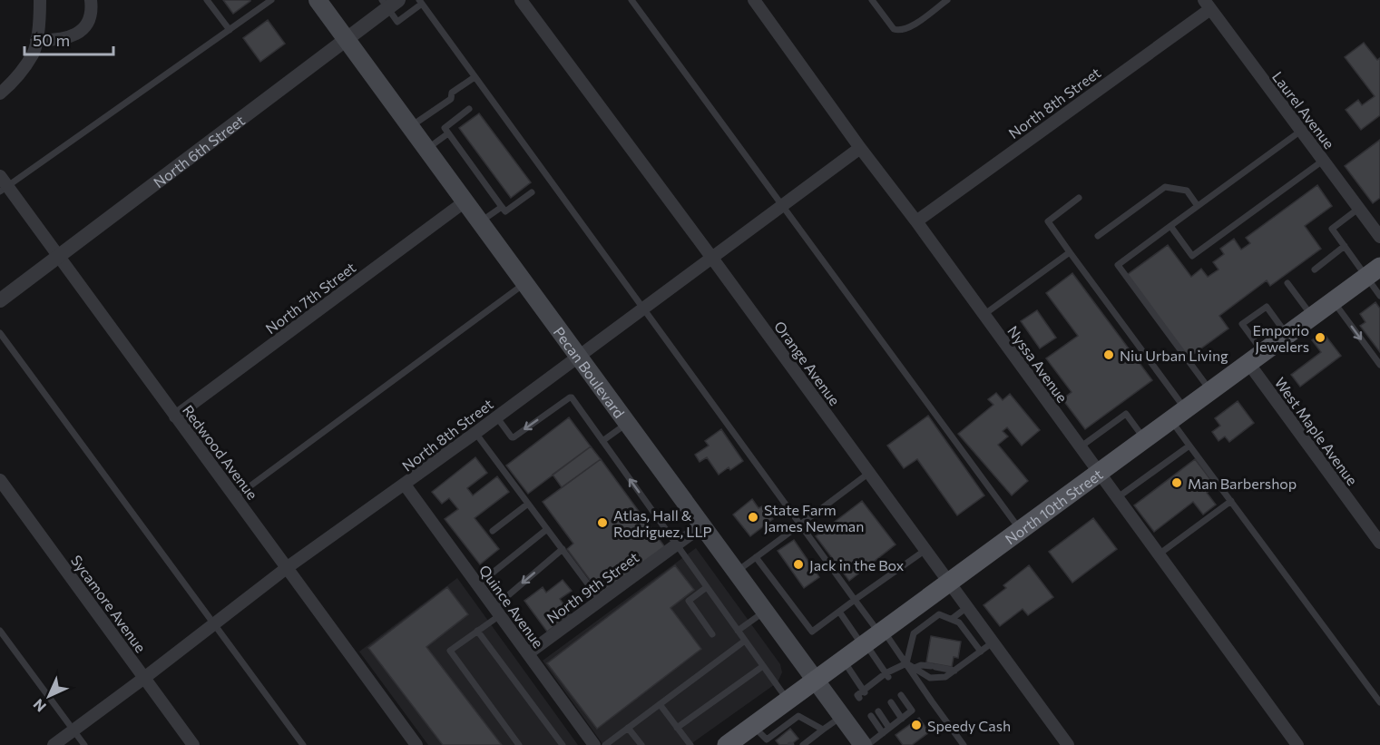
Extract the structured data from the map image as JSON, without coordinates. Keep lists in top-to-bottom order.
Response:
{
  "streets": {
    "main road": ["Pecan Boulevard", "North 10th Street"],
    "street": [
      "North 8th Street",
      "Laurel Avenue",
      "North 6th Street",
      "North 7th Street",
      "Orange Avenue",
      "Nyssa Avenue",
      "West Maple Avenue",
      "Redwood Avenue",
      "North 9th Street",
      "Sycamore Avenue",
      "Quince Avenue"
    ]
  },
  "crossings": [
    ["North 8th Street", "Laurel Avenue"],
    ["North 8th Street", "Orange Avenue"],
    ["North 8th Street", "Nyssa Avenue"],
    ["North 8th Street", "Pecan Boulevard"],
    ["North 8th Street", "Redwood Avenue"],
    ["North 8th Street", "Sycamore Avenue"],
    ["North 8th Street", "Quince Avenue"],
    ["North 6th Street", "Pecan Boulevard"],
    ["North 6th Street", "Redwood Avenue"],
    ["North 7th Street", "Pecan Boulevard"],
    ["North 7th Street", "Redwood Avenue"],
    ["Orange Avenue", "North 10th Street"],
    ["Nyssa Avenue", "North 10th Street"],
    ["Pecan Boulevard", "North 10th Street"],
    ["Pecan Boulevard", "North 9th Street"],
    ["West Maple Avenue", "North 10th Street"],
    ["North 9th Street", "Quince Avenue"]
  ],
  "places": [
    "Emporio Jewelers",
    "Niu Urban Living",
    "Man Barbershop",
    "State Farm James Newman",
    "Atlas, Hall & Rodriguez, LLP",
    "Jack in the Box",
    "Speedy Cash"
  ],
  "scale_bar": "50 m",
  "north": "bottom left"
}
